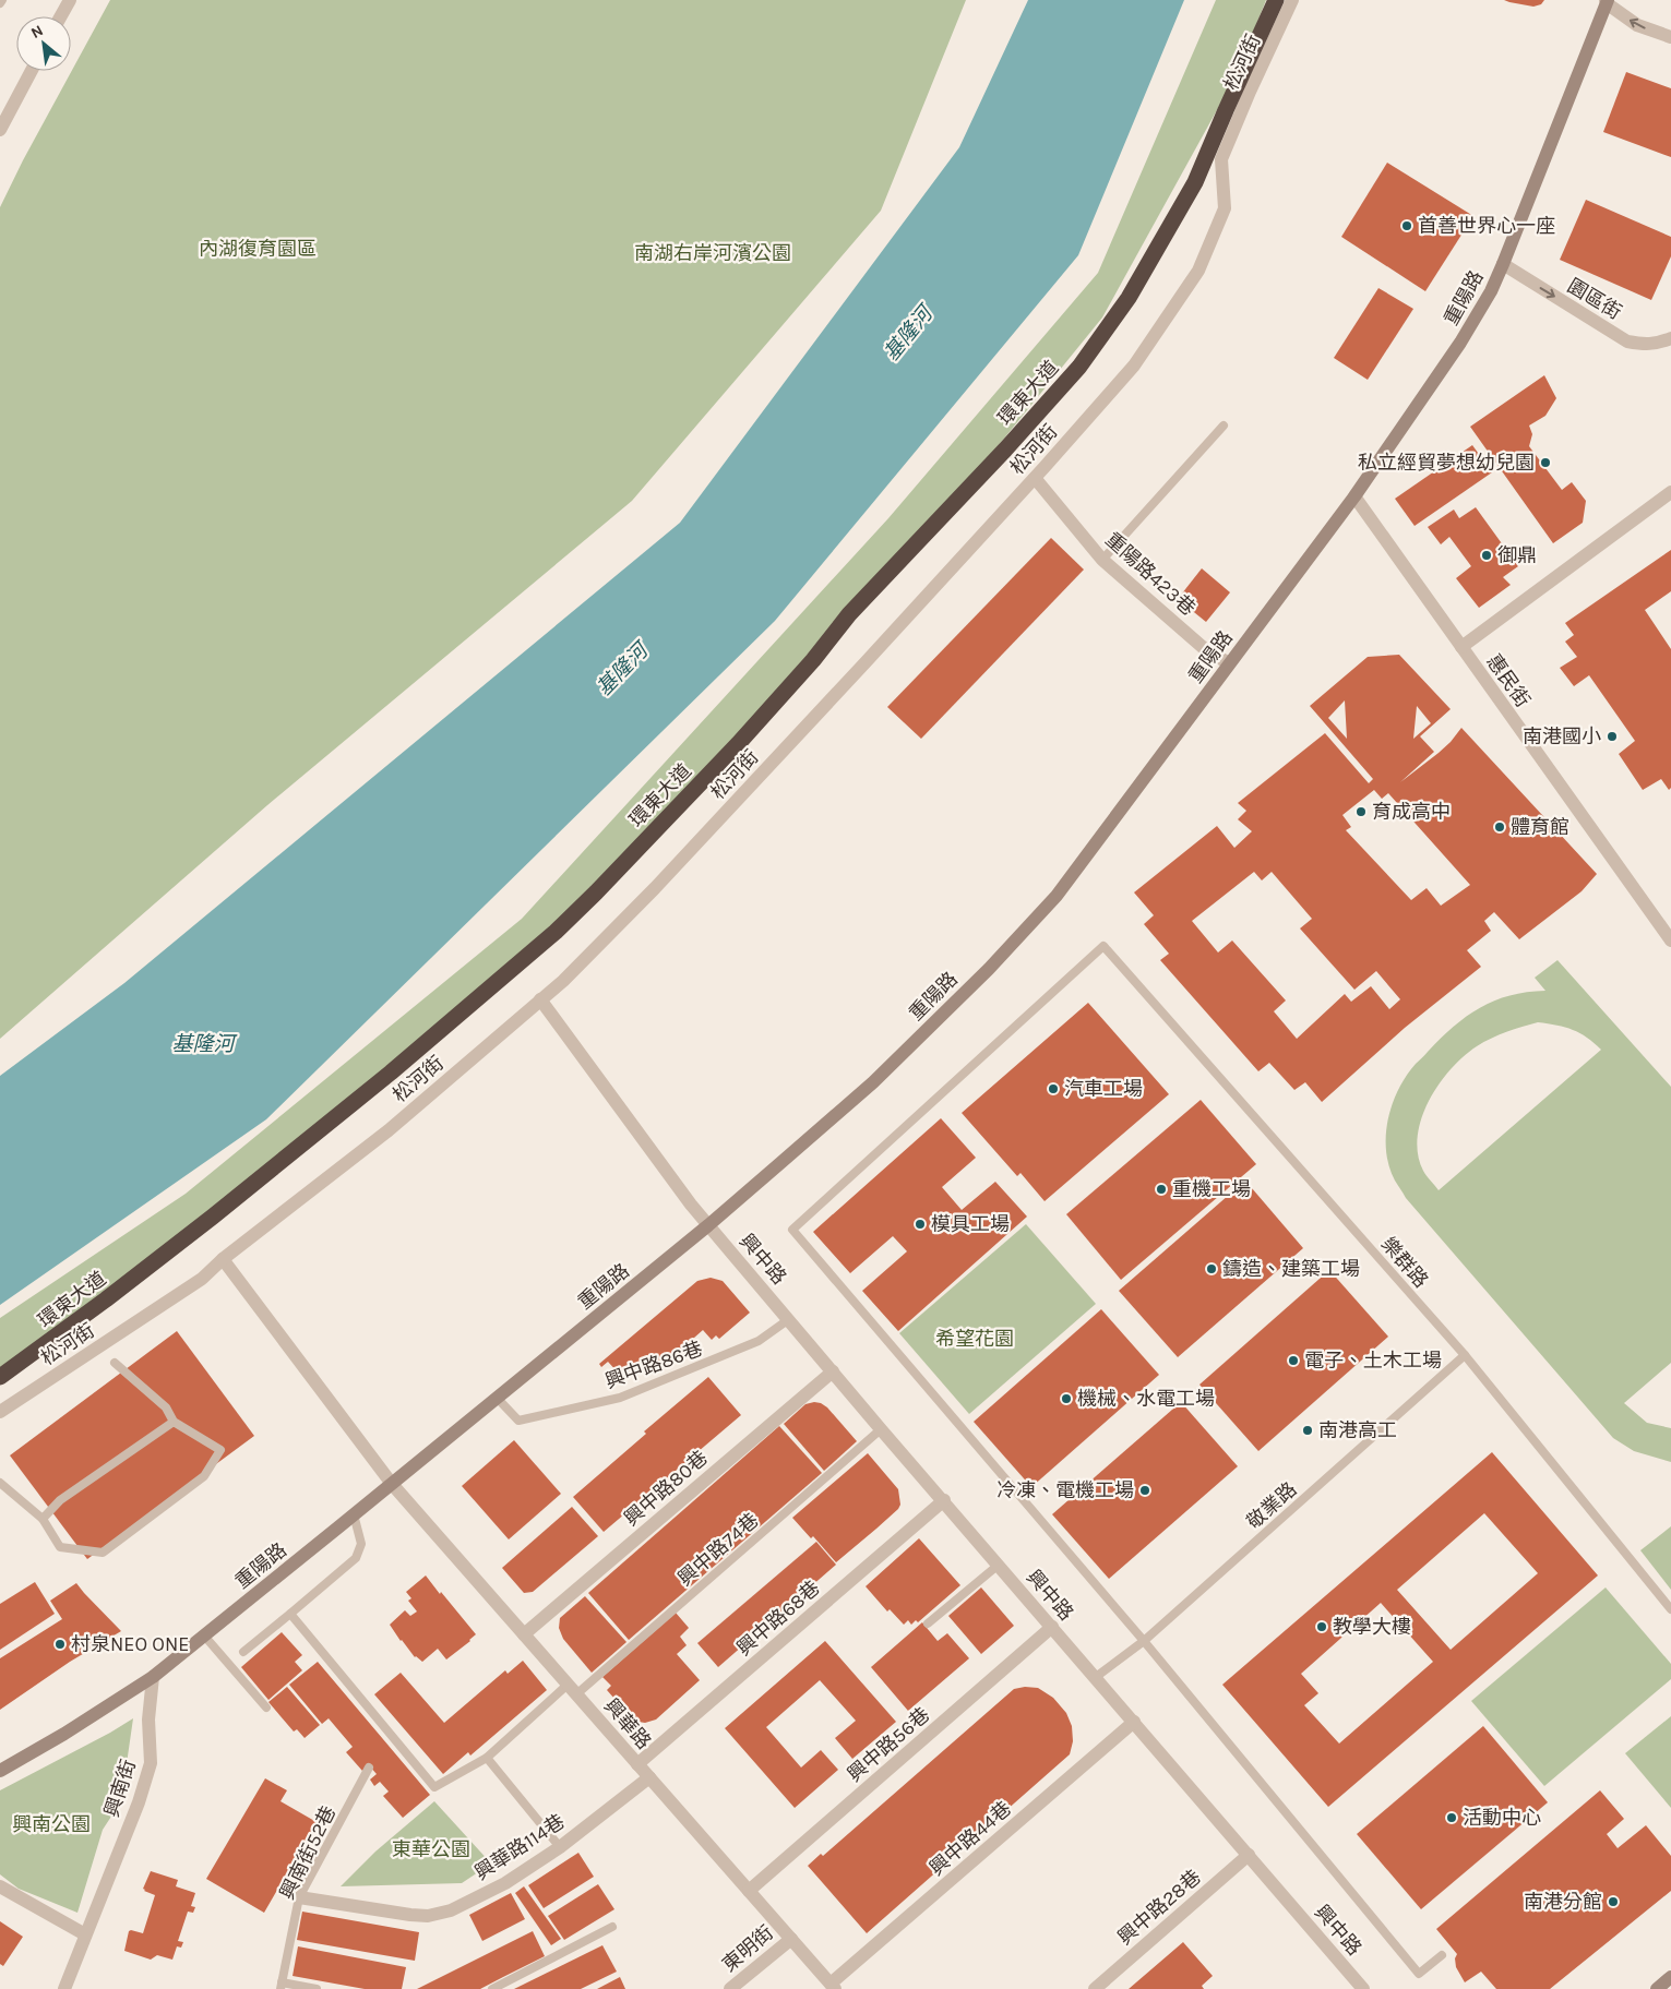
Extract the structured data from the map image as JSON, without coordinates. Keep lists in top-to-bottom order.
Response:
{
  "streets": {
    "highway": ["環東大道"],
    "street": [
      "松河街",
      "重陽路",
      "園區街",
      "重陽路423巷",
      "惠民街",
      "興中路",
      "興中路80巷",
      "興中路68巷",
      "興華路",
      "興中路56巷",
      "興南街",
      "興中路44巷",
      "興華路114巷",
      "興中路28巷",
      "東明街"
    ],
    "lane": [
      "樂群路",
      "興中路86巷",
      "敬業路",
      "興中路74巷",
      "興南街52巷"
    ]
  },
  "crossings": [
    ["松河街", "重陽路423巷"],
    ["松河街", "興中路"],
    ["松河街", "興華路"],
    ["重陽路", "園區街"],
    ["重陽路", "重陽路423巷"],
    ["重陽路", "惠民街"],
    ["重陽路", "興中路"],
    ["重陽路", "興中路86巷"],
    ["重陽路", "興華路"],
    ["重陽路", "興南街"],
    ["興中路", "興中路86巷"],
    ["興中路", "興中路80巷"],
    ["興中路", "敬業路"],
    ["興中路", "興中路74巷"],
    ["興中路", "興中路68巷"],
    ["興中路", "興中路56巷"],
    ["興中路", "興中路44巷"],
    ["興中路", "興中路28巷"],
    ["樂群路", "敬業路"],
    ["興中路80巷", "興華路"],
    ["興中路74巷", "興華路"],
    ["興中路68巷", "興華路"],
    ["興華路", "興中路56巷"],
    ["興華路", "興中路44巷"],
    ["興華路", "興華路114巷"],
    ["興華路", "東明街"],
    ["興華路114巷", "興南街52巷"]
  ],
  "one_way": ["園區街"],
  "water": ["基隆河"],
  "parks": [
    "內湖復育園區",
    "南湖右岸河濱公園",
    "希望花園",
    "興南公園",
    "東華公園"
  ],
  "places": [
    "首善世界心一座",
    "私立經貿夢想幼兒園",
    "御鼎",
    "南港國小",
    "育成高中",
    "體育館",
    "汽車工場",
    "重機工場",
    "模具工場",
    "鑄造、建築工場",
    "電子、土木工場",
    "機械、水電工場",
    "南港高工",
    "冷凍、電機工場",
    "教學大樓",
    "村泉NEO ONE",
    "活動中心",
    "南港分館"
  ],
  "north": "top left"
}
